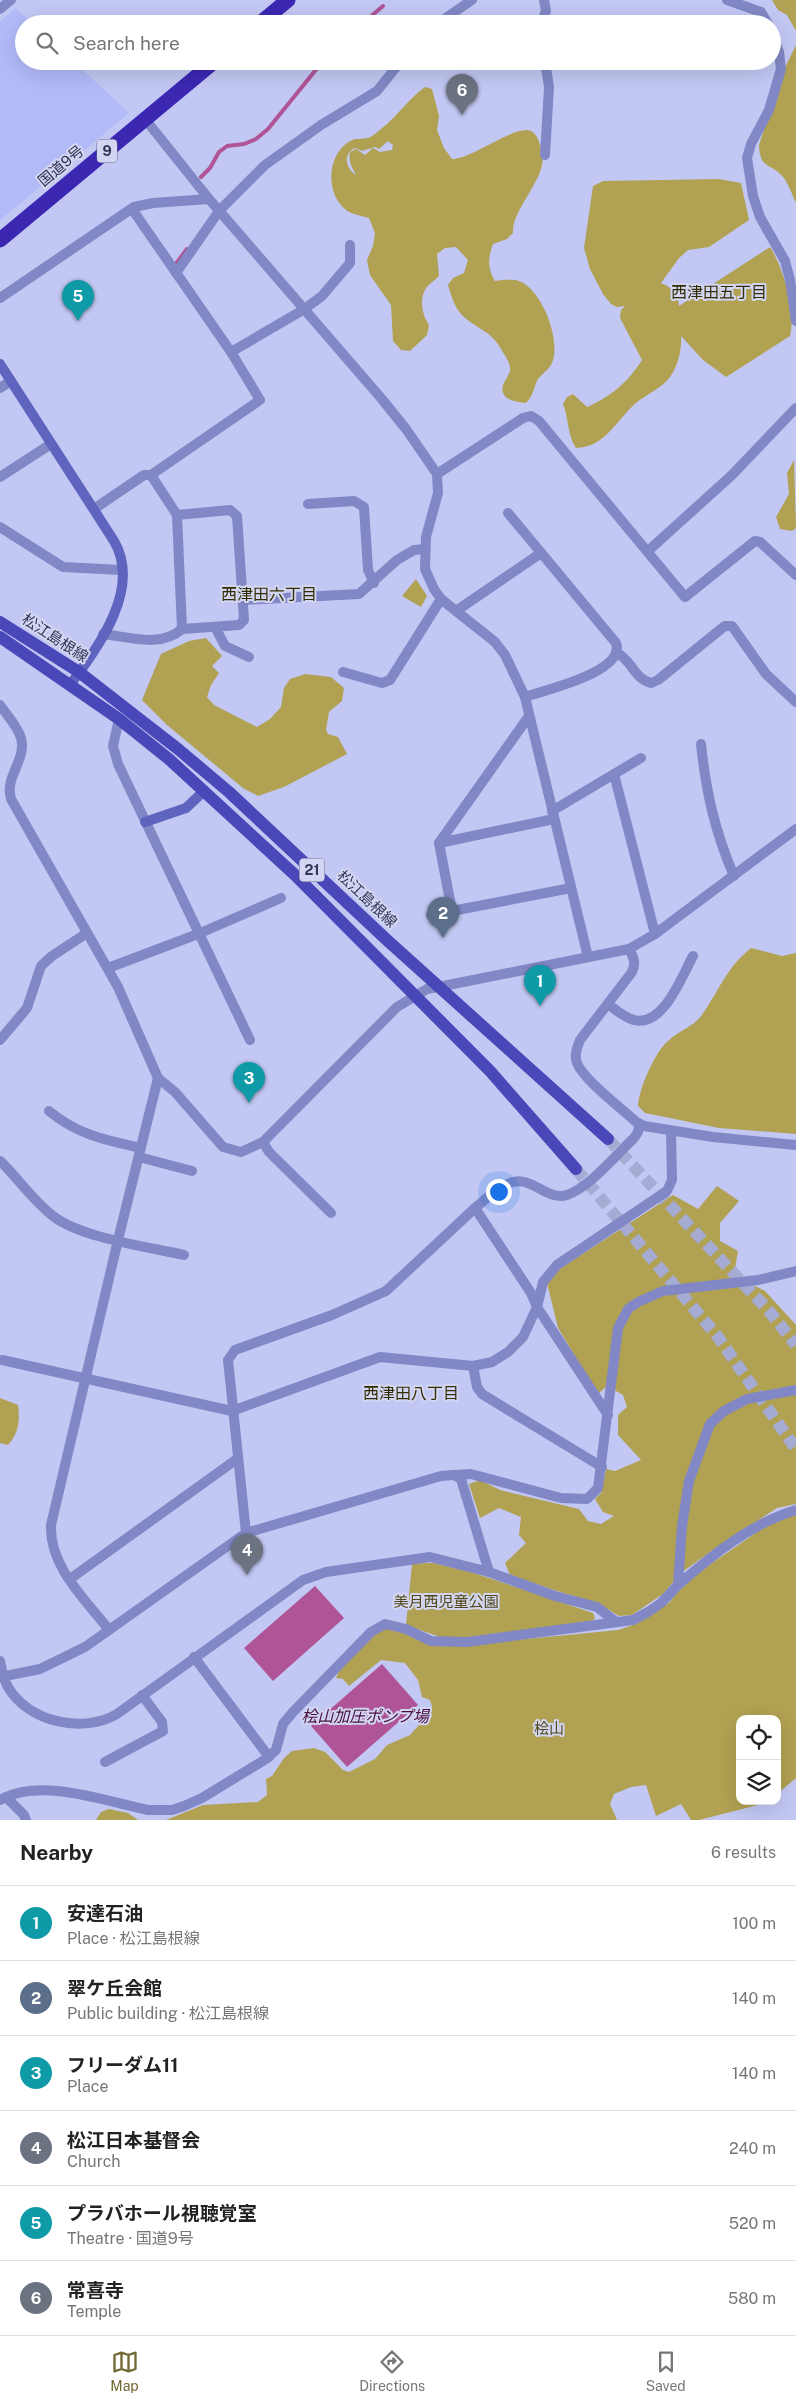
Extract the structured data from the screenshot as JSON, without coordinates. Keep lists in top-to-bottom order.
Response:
{
  "streets": {
    "highway": ["9", "国道9号"],
    "main road": ["松江島根線", "21"]
  },
  "districts": ["西津田五丁目", "西津田六丁目", "西津田八丁目"],
  "water": ["桧山加圧ポンプ場"],
  "parks": ["美月西児童公園", "桧山"],
  "page": {
    "search": "Search here",
    "pins": [
      "6",
      "5",
      "2",
      "1",
      "3",
      "4"
    ],
    "heading": ["Nearby", "6 results"],
    "list": [
      {
        "mark": "1",
        "name": "安達石油",
        "note": "Place · 松江島根線",
        "value": "100 m"
      },
      {
        "mark": "2",
        "name": "翠ケ丘会館",
        "note": "Public building · 松江島根線",
        "value": "140 m"
      },
      {
        "mark": "3",
        "name": "フリーダム11",
        "note": "Place",
        "value": "140 m"
      },
      {
        "mark": "4",
        "name": "松江日本基督会",
        "note": "Church",
        "value": "240 m"
      },
      {
        "mark": "5",
        "name": "プラバホール視聴覚室",
        "note": "Theatre · 国道9号",
        "value": "520 m"
      },
      {
        "mark": "6",
        "name": "常喜寺",
        "note": "Temple",
        "value": "580 m"
      }
    ],
    "nav": ["Map", "Directions", "Saved"]
  }
}
